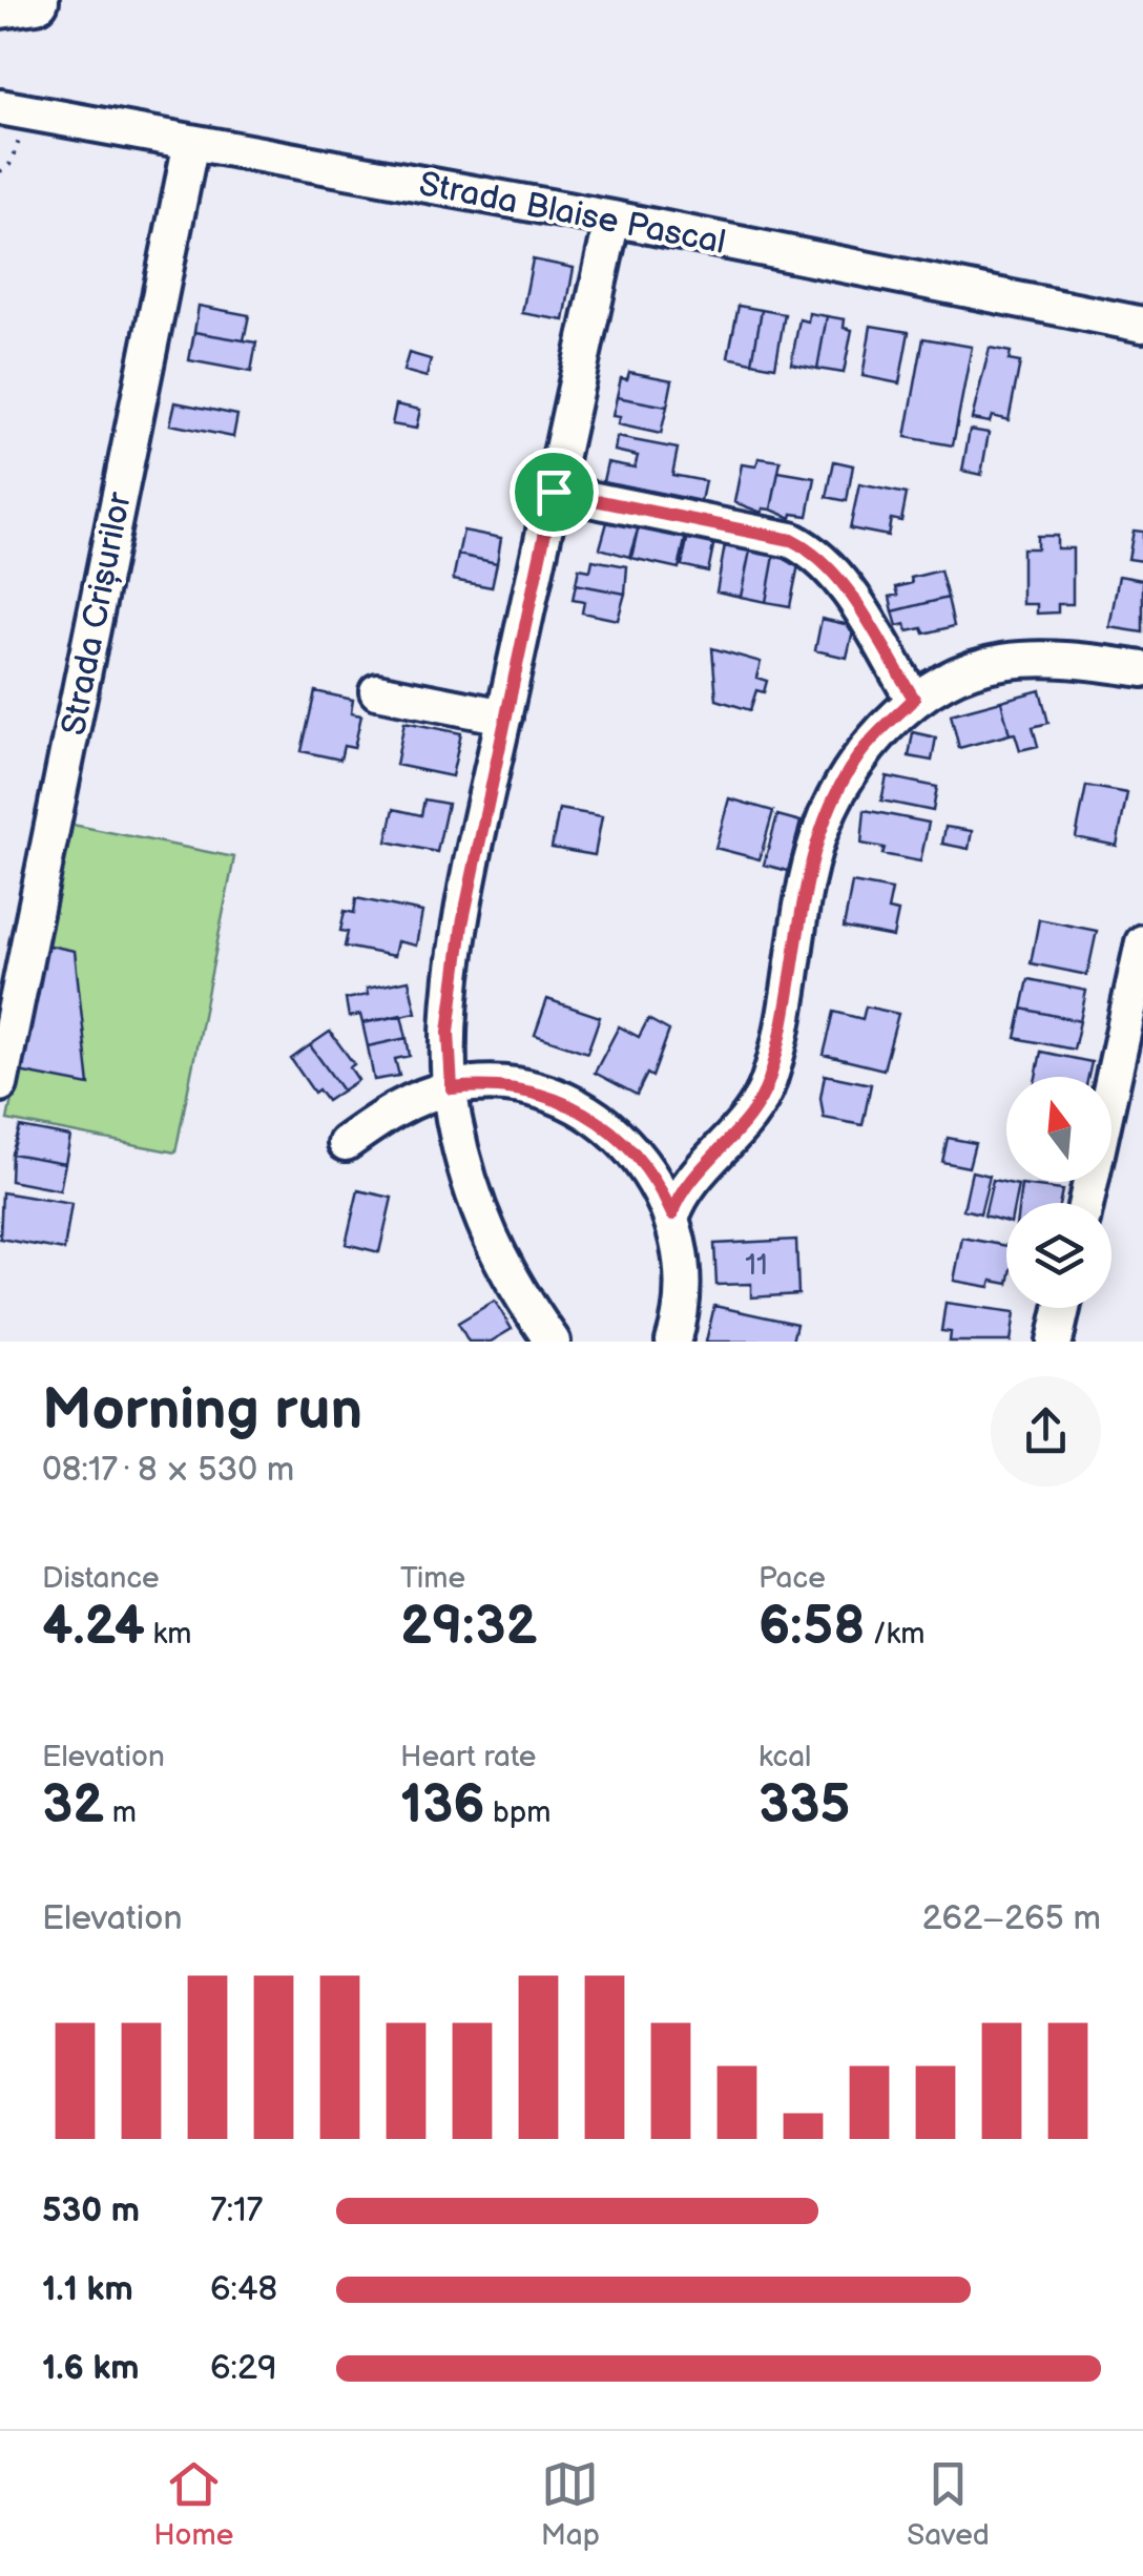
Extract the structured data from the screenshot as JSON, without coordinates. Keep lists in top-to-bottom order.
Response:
{
  "streets": {
    "street": ["Strada Blaise Pascal", "Strada Crișurilor"]
  },
  "crossings": [
    ["Strada Blaise Pascal", "Strada Crișurilor"]
  ],
  "house_numbers": ["11"],
  "north": "top",
  "page": {
    "heading": ["Morning run", "08:17 · 8 × 530 m"],
    "stats": [
      ["Distance", "4.24 km"],
      ["Time", "29:32"],
      ["Pace", "6:58 /km"],
      ["Elevation", "32 m"],
      ["Heart rate", "136 bpm"],
      ["kcal", "335"]
    ],
    "chart": ["Elevation", "262–265 m"],
    "list": [
      {
        "name": "530 m",
        "note": "7:17"
      },
      {
        "name": "1.1 km",
        "note": "6:48"
      },
      {
        "name": "1.6 km",
        "note": "6:29"
      }
    ],
    "tabs": ["Home", "Map", "Saved"]
  }
}
